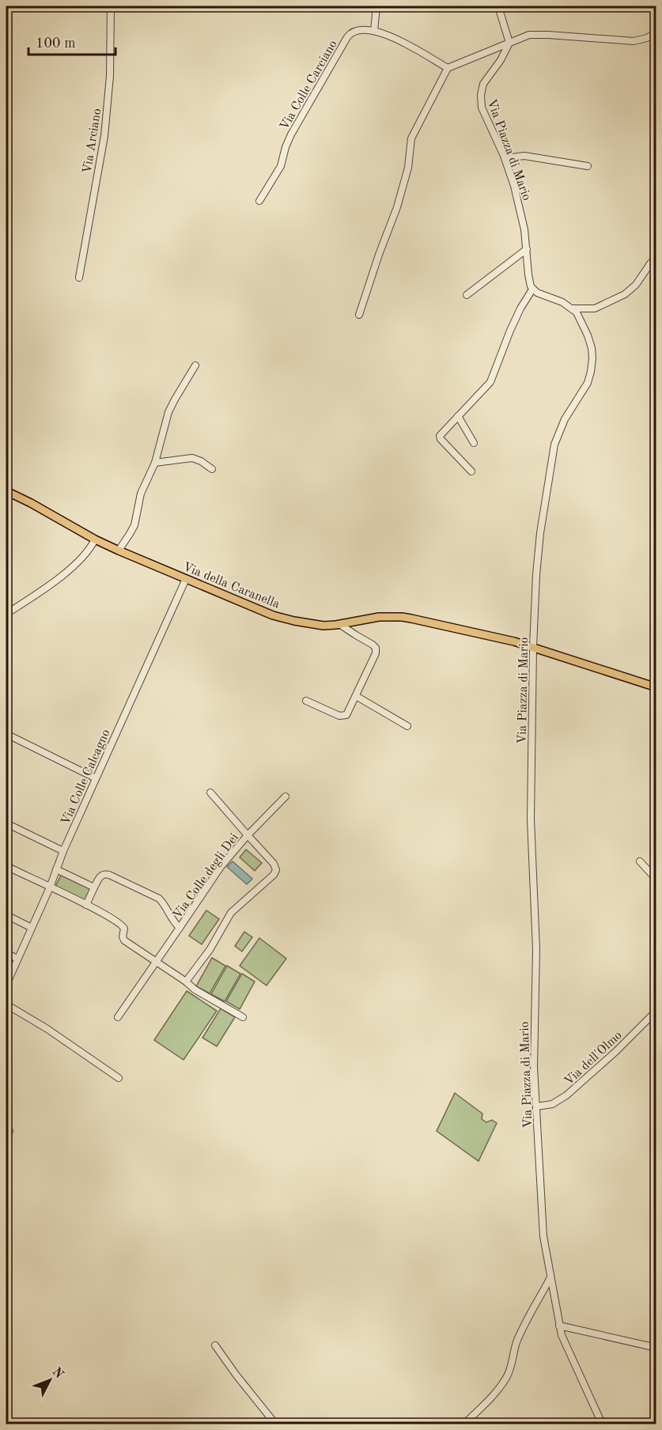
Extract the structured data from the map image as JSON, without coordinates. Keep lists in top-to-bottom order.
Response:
{
  "streets": {
    "main road": ["Via della Caranella"],
    "street": [
      "Via Colle Carciano",
      "Via Arciano",
      "Via Piazza di Mario",
      "Via Colle Calcagno",
      "Via Colle degli Dei",
      "Via dell'Olmo"
    ]
  },
  "crossings": [
    ["Via Piazza di Mario", "Via della Caranella"],
    ["Via Piazza di Mario", "Via dell'Olmo"],
    ["Via della Caranella", "Via Colle Calcagno"]
  ],
  "scale_bar": "100 m",
  "north": "top right"
}
